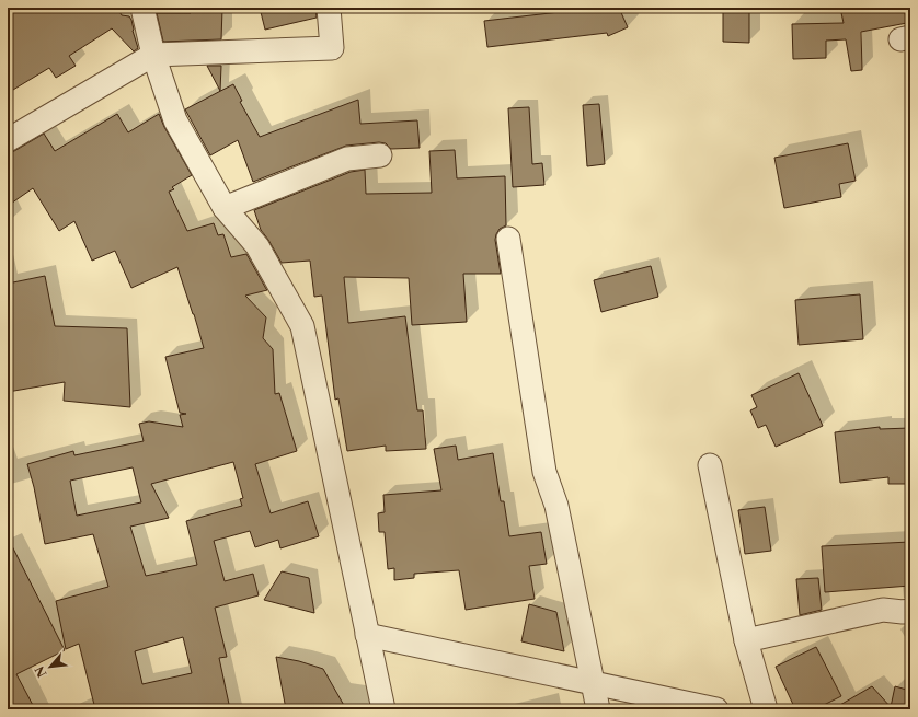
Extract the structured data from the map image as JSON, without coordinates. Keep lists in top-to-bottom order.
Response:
{
  "north": "bottom left"
}
